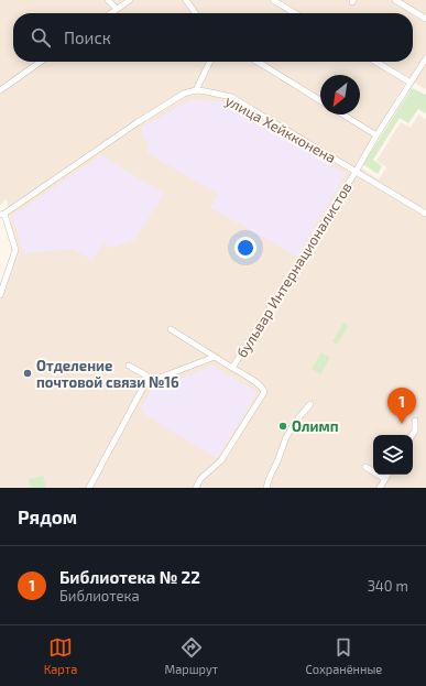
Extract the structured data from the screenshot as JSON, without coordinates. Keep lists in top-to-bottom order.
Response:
{
  "streets": {
    "street": ["улица Хейкконена", "бульвар Интернационалистов"]
  },
  "crossings": [
    ["улица Хейкконена", "бульвар Интернационалистов"]
  ],
  "places": ["Отделение почтовой связи №16", "Олимп"],
  "north": "bottom left",
  "page": {
    "search": "Поиск",
    "pins": "1",
    "heading": "Рядом",
    "list": [
      {
        "mark": "1",
        "name": "Библиотека № 22",
        "note": "Библиотека",
        "value": "340 m"
      }
    ],
    "nav": ["Карта", "Маршрут", "Сохранённые"]
  }
}
